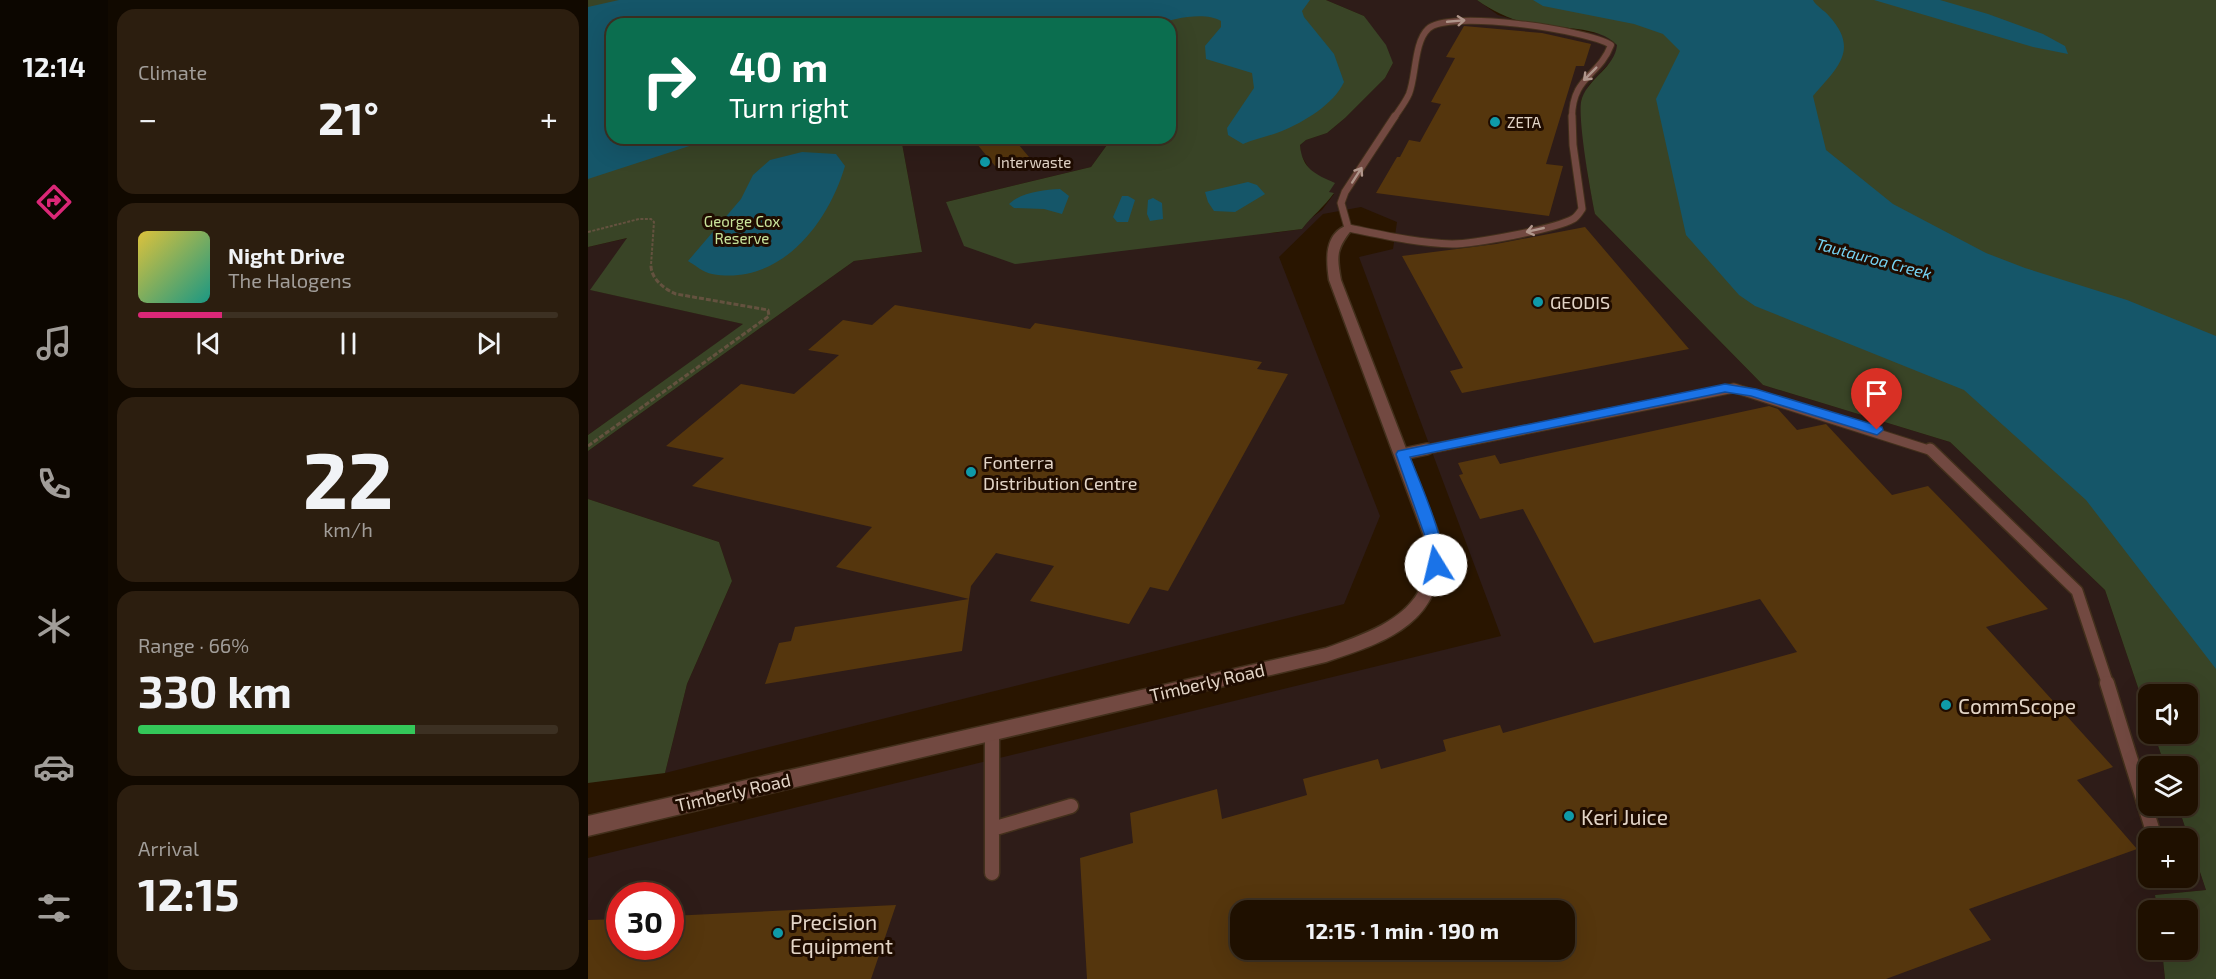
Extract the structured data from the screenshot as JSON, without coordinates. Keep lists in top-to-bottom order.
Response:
{
  "streets": {
    "street": ["Timberly Road"]
  },
  "water": ["Tautauroa Creek"],
  "parks": ["George Cox Reserve"],
  "places": [
    "ZETA",
    "Interwaste",
    "GEODIS",
    "Fonterra Distribution Centre",
    "CommScope",
    "Keri Juice",
    "Precision Equipment"
  ],
  "page": {
    "tabs": "12:14",
    "tile": [
      "Climate",
      ["22", "km/h"],
      ["Range · 66%", "330 km"],
      ["Arrival", "12:15"]
    ],
    "turn": ["40 m", "Turn right"],
    "heat": ["−", "21°", "+"],
    "song": ["Night Drive", "The Halogens"],
    "map_buttons": ["+", "−"],
    "limit": "30",
    "trip": "12:15 · 1 min · 190 m"
  }
}
